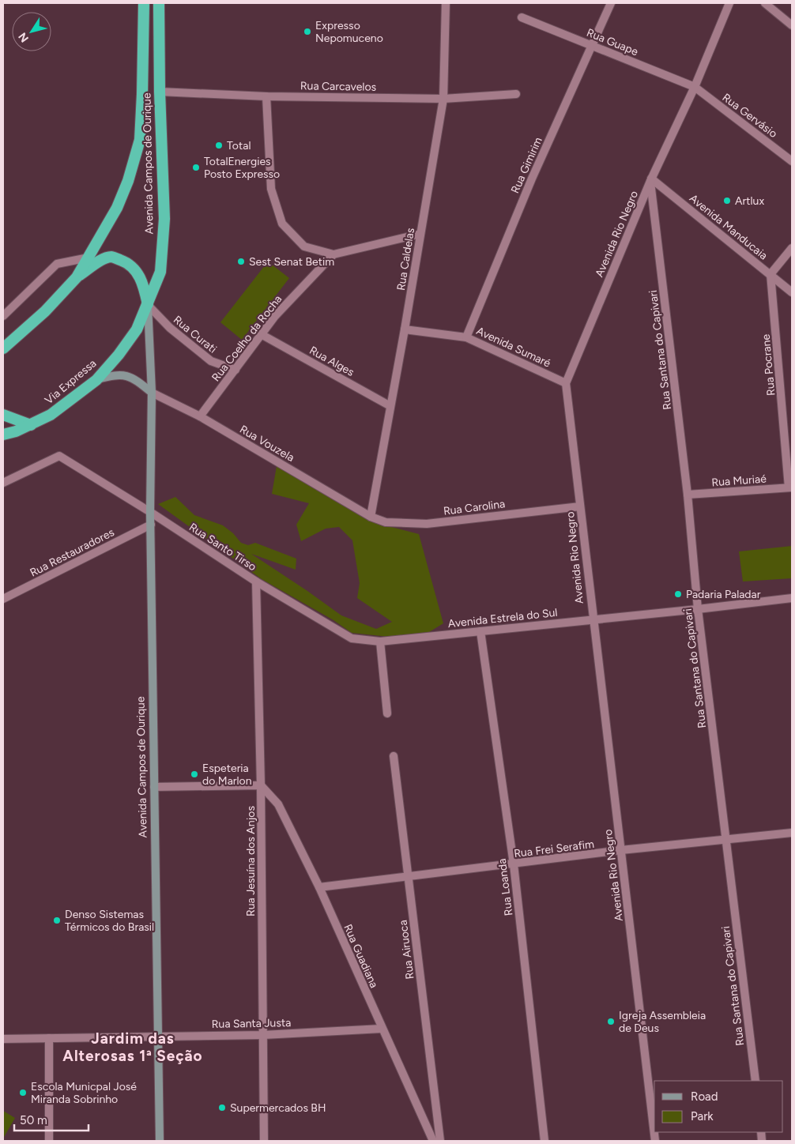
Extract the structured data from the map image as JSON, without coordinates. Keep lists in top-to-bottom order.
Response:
{
  "streets": {
    "highway": ["Avenida Campos de Ourique", "Via Expressa"],
    "street": [
      "Rua Guape",
      "Rua Carcavelos",
      "Rua Gervásio",
      "Rua Gimirim",
      "Avenida Manducaia",
      "Avenida Rio Negro",
      "Rua Caldelas",
      "Rua Curati",
      "Rua Coelho da Rocha",
      "Avenida Sumaré",
      "Rua Santana do Capivari",
      "Rua Alges",
      "Rua Pocrane",
      "Rua Vouzela",
      "Rua Muriaé",
      "Rua Carolina",
      "Rua Santo Tirso",
      "Rua Restauradores",
      "Avenida Estrela do Sul",
      "Rua Frei Serafim",
      "Rua Jesuína dos Anjos",
      "Rua Loanda",
      "Rua Airuoca",
      "Rua Guadiana",
      "Rua Santa Justa"
    ]
  },
  "crossings": [
    ["Rua Guape", "Rua Gervásio"],
    ["Rua Guape", "Rua Gimirim"],
    ["Rua Guape", "Avenida Rio Negro"],
    ["Rua Carcavelos", "Avenida Campos de Ourique"],
    ["Rua Carcavelos", "Rua Caldelas"],
    ["Rua Gervásio", "Avenida Rio Negro"],
    ["Avenida Campos de Ourique", "Rua Curati"],
    ["Avenida Campos de Ourique", "Via Expressa"],
    ["Avenida Campos de Ourique", "Rua Vouzela"],
    ["Avenida Campos de Ourique", "Rua Santo Tirso"],
    ["Avenida Campos de Ourique", "Rua Restauradores"],
    ["Avenida Campos de Ourique", "Rua Santa Justa"],
    ["Rua Gimirim", "Avenida Sumaré"],
    ["Avenida Manducaia", "Avenida Rio Negro"],
    ["Avenida Manducaia", "Rua Santana do Capivari"],
    ["Avenida Manducaia", "Rua Pocrane"],
    ["Avenida Rio Negro", "Avenida Sumaré"],
    ["Avenida Rio Negro", "Rua Santana do Capivari"],
    ["Avenida Rio Negro", "Rua Carolina"],
    ["Avenida Rio Negro", "Avenida Estrela do Sul"],
    ["Avenida Rio Negro", "Rua Frei Serafim"],
    ["Rua Caldelas", "Avenida Sumaré"],
    ["Rua Caldelas", "Rua Alges"],
    ["Rua Caldelas", "Rua Vouzela"],
    ["Rua Caldelas", "Rua Carolina"],
    ["Rua Curati", "Rua Coelho da Rocha"],
    ["Rua Curati", "Via Expressa"],
    ["Rua Coelho da Rocha", "Rua Alges"],
    ["Rua Coelho da Rocha", "Rua Vouzela"],
    ["Rua Santana do Capivari", "Rua Muriaé"],
    ["Rua Santana do Capivari", "Avenida Estrela do Sul"],
    ["Rua Santana do Capivari", "Rua Frei Serafim"],
    ["Rua Pocrane", "Rua Muriaé"],
    ["Rua Vouzela", "Rua Carolina"],
    ["Rua Santo Tirso", "Avenida Estrela do Sul"],
    ["Rua Santo Tirso", "Rua Jesuína dos Anjos"],
    ["Avenida Estrela do Sul", "Rua Loanda"],
    ["Rua Frei Serafim", "Rua Loanda"],
    ["Rua Frei Serafim", "Rua Airuoca"],
    ["Rua Frei Serafim", "Rua Guadiana"],
    ["Rua Jesuína dos Anjos", "Rua Guadiana"],
    ["Rua Jesuína dos Anjos", "Rua Santa Justa"],
    ["Rua Guadiana", "Rua Santa Justa"]
  ],
  "districts": ["Jardim das Alterosas 1ª Seção"],
  "places": [
    "Expresso Nepomuceno",
    "Total",
    "TotalEnergies Posto Expresso",
    "Artlux",
    "Sest Senat Betim",
    "Padaria Paladar",
    "Espeteria do Marlon",
    "Denso Sistemas Térmicos do Brasil",
    "Igreja Assembleia de Deus",
    "Escola Municpal José Miranda Sobrinho",
    "Supermercados BH"
  ],
  "legend": ["Road", "Park"],
  "scale_bar": "50 m",
  "north": "bottom left"
}
